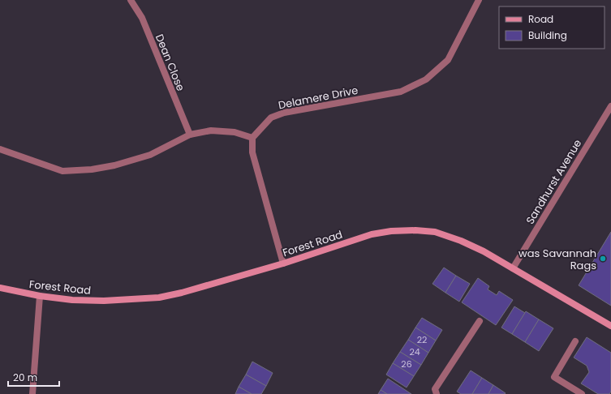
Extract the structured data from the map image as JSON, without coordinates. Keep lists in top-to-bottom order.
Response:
{
  "streets": {
    "main road": ["Forest Road"],
    "street": ["Dean Close", "Delamere Drive", "Sandhurst Avenue"]
  },
  "crossings": [
    ["Sandhurst Avenue", "Forest Road"]
  ],
  "places": ["was Savannah Rags"],
  "house_numbers": ["22", "24", "26"],
  "legend": ["Road", "Building"],
  "scale_bar": "20 m"
}
